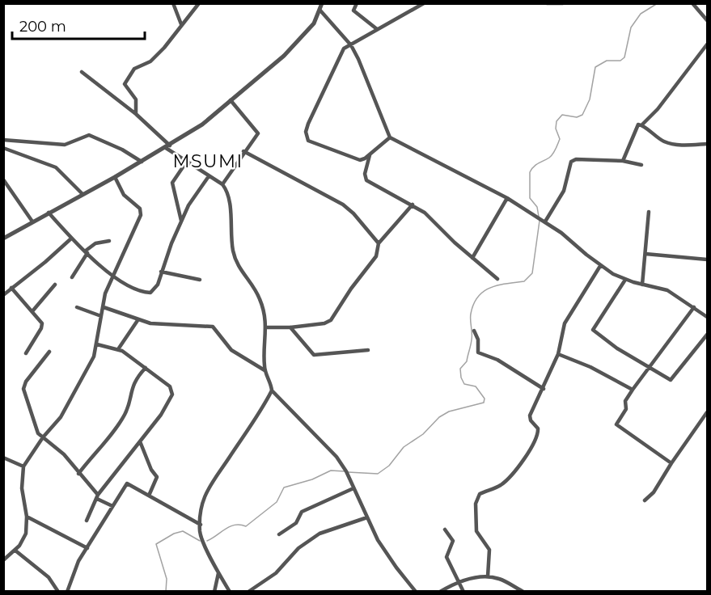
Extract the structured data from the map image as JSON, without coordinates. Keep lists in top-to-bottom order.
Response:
{
  "districts": ["MSUMI"],
  "scale_bar": "200 m"
}
